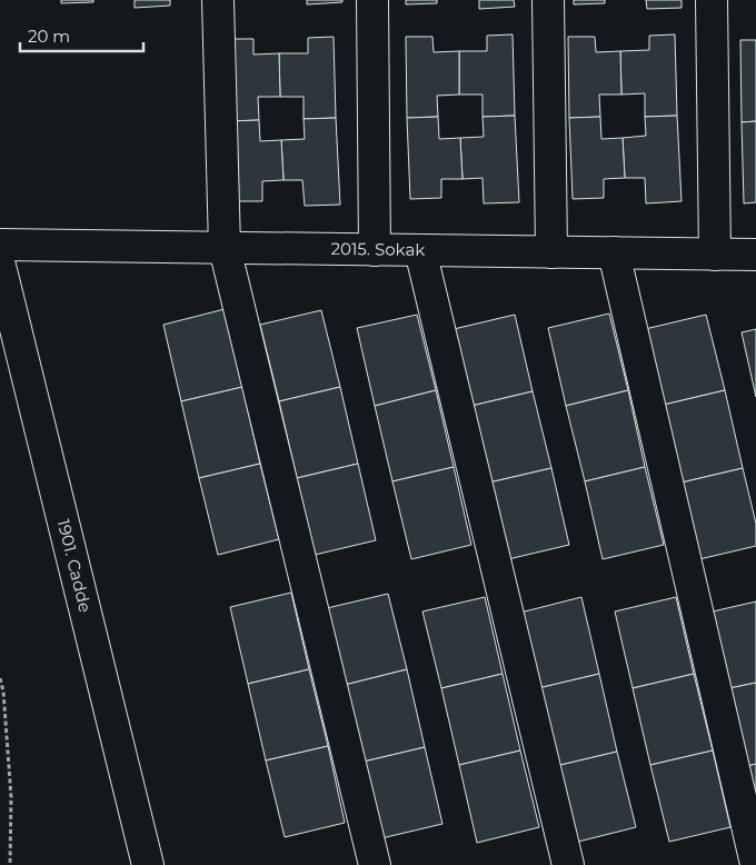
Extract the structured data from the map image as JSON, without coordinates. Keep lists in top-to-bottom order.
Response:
{
  "streets": {
    "street": ["2015. Sokak", "1901. Cadde"]
  },
  "scale_bar": "20 m"
}
